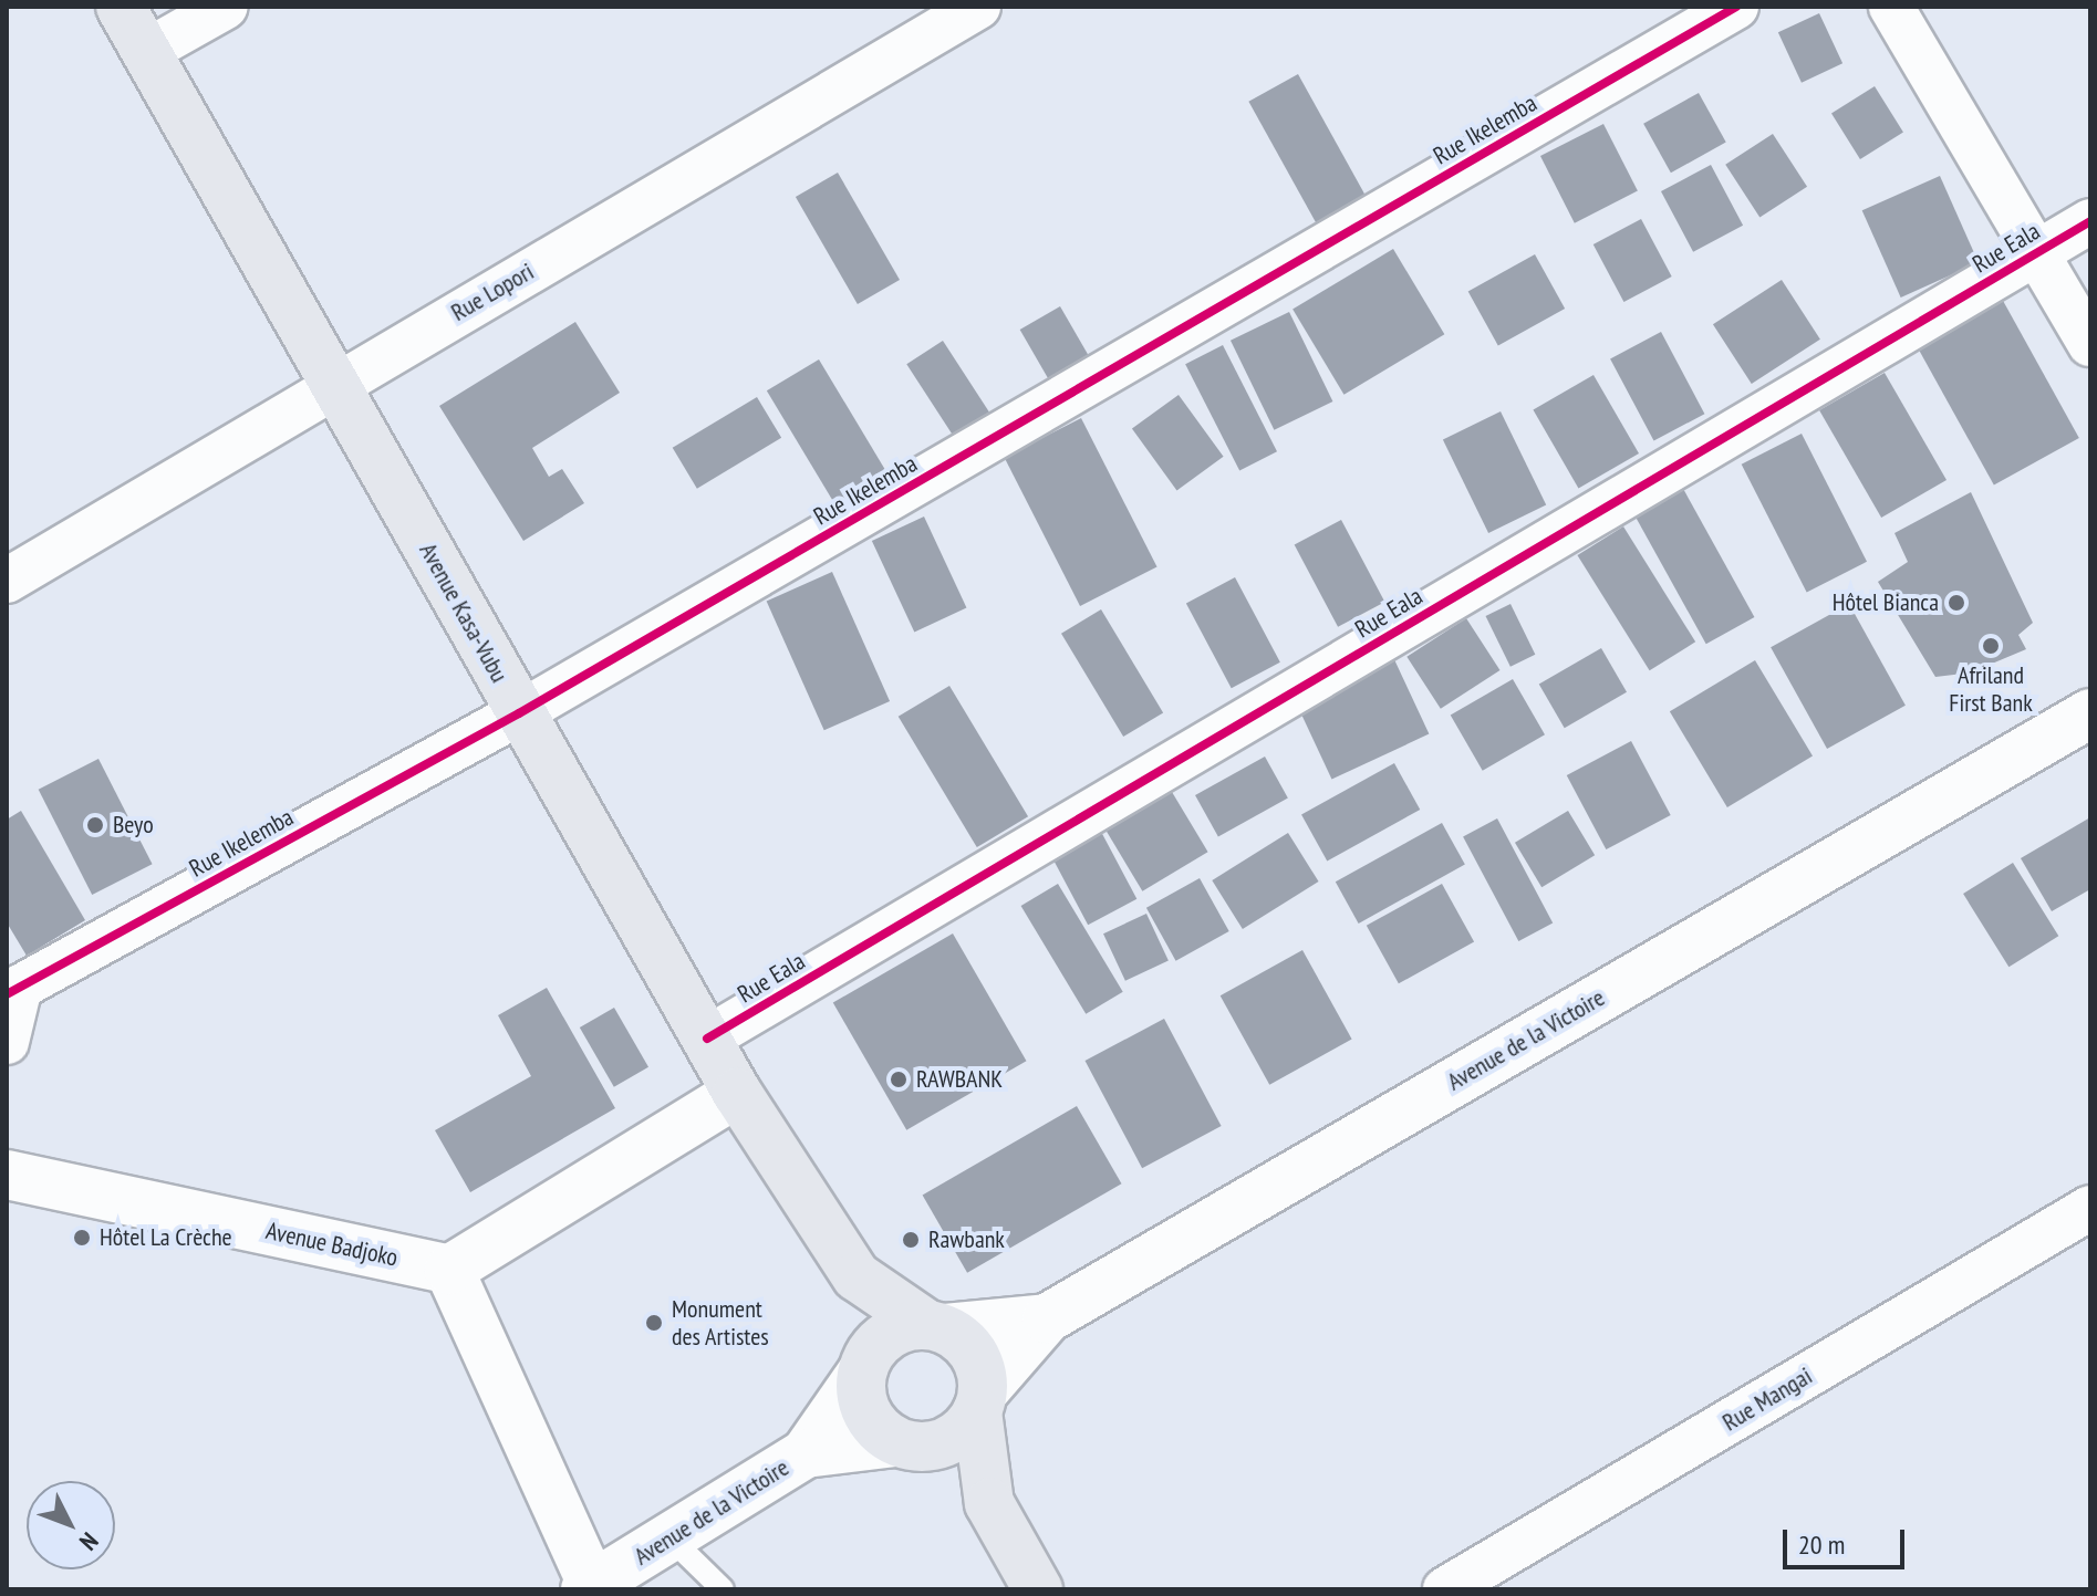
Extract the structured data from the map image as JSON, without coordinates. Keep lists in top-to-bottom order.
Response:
{
  "streets": {
    "main road": ["Avenue Kasa-Vubu", "Avenue de la Victoire", "Avenue Badjoko"],
    "street": [
      "Rue Ikelemba",
      "Rue Eala",
      "Rue Lopori",
      "Rue Mangai"
    ]
  },
  "crossings": [
    ["Rue Ikelemba", "Avenue Kasa-Vubu"],
    ["Rue Eala", "Avenue Kasa-Vubu"],
    ["Rue Lopori", "Avenue Kasa-Vubu"],
    ["Avenue Kasa-Vubu", "Avenue de la Victoire"]
  ],
  "places": [
    "Hôtel Bianca",
    "Afriland First Bank",
    "Beyo",
    "RAWBANK",
    "Hôtel La Crèche",
    "Rawbank",
    "Monument des Artistes"
  ],
  "scale_bar": "20 m",
  "north": "bottom right"
}
